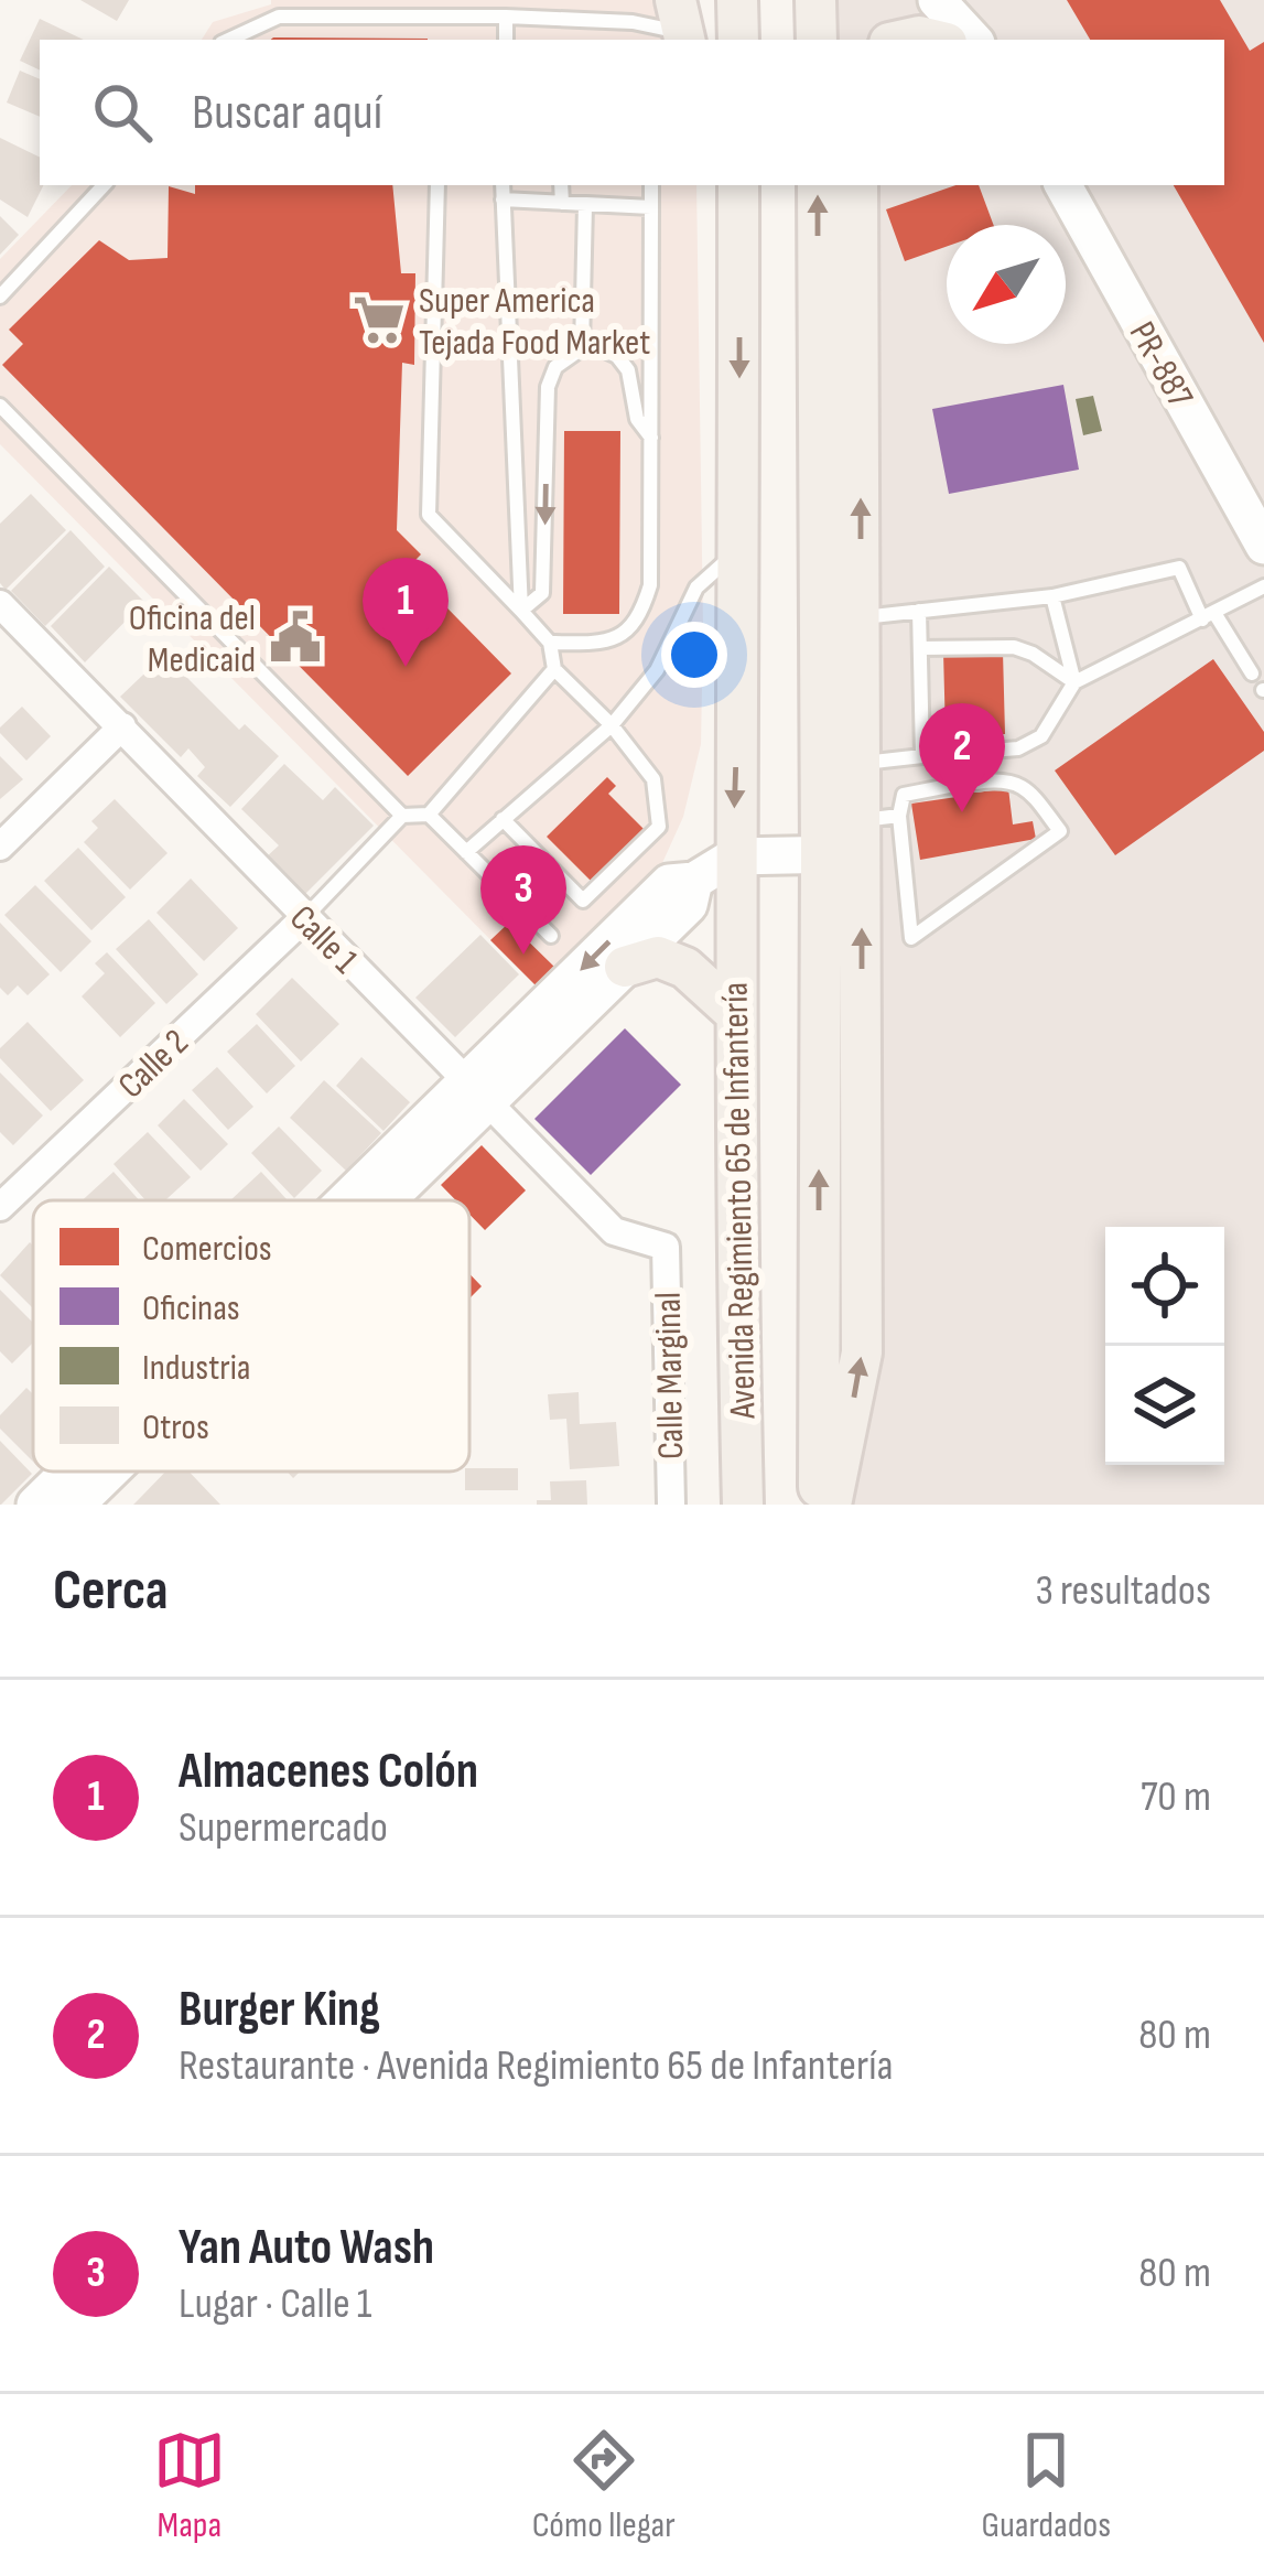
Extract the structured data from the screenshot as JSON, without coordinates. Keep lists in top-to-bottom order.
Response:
{
  "streets": {
    "main road": ["Avenida Regimiento 65 de Infantería"],
    "street": [
      "PR-887",
      "Calle 1",
      "Calle 2",
      "Calle Marginal"
    ]
  },
  "crossings": [
    ["Calle 1", "Calle 2"],
    ["Calle 1", "Calle Marginal"]
  ],
  "places": {
    "supermarket": ["Super America Tejada Food Market"],
    "public building": ["Oficina del Medicaid"]
  },
  "legend": [
    "Comercios",
    "Oficinas",
    "Industria",
    "Otros"
  ],
  "north": "bottom left",
  "page": {
    "search": "Buscar aquí",
    "pins": ["1", "2", "3"],
    "heading": ["Cerca", "3 resultados"],
    "list": [
      {
        "mark": "1",
        "name": "Almacenes Colón",
        "note": "Supermercado",
        "value": "70 m"
      },
      {
        "mark": "2",
        "name": "Burger King",
        "note": "Restaurante · Avenida Regimiento 65 de Infantería",
        "value": "80 m"
      },
      {
        "mark": "3",
        "name": "Yan Auto Wash",
        "note": "Lugar · Calle 1",
        "value": "80 m"
      }
    ],
    "nav": ["Mapa", "Cómo llegar", "Guardados"]
  }
}
